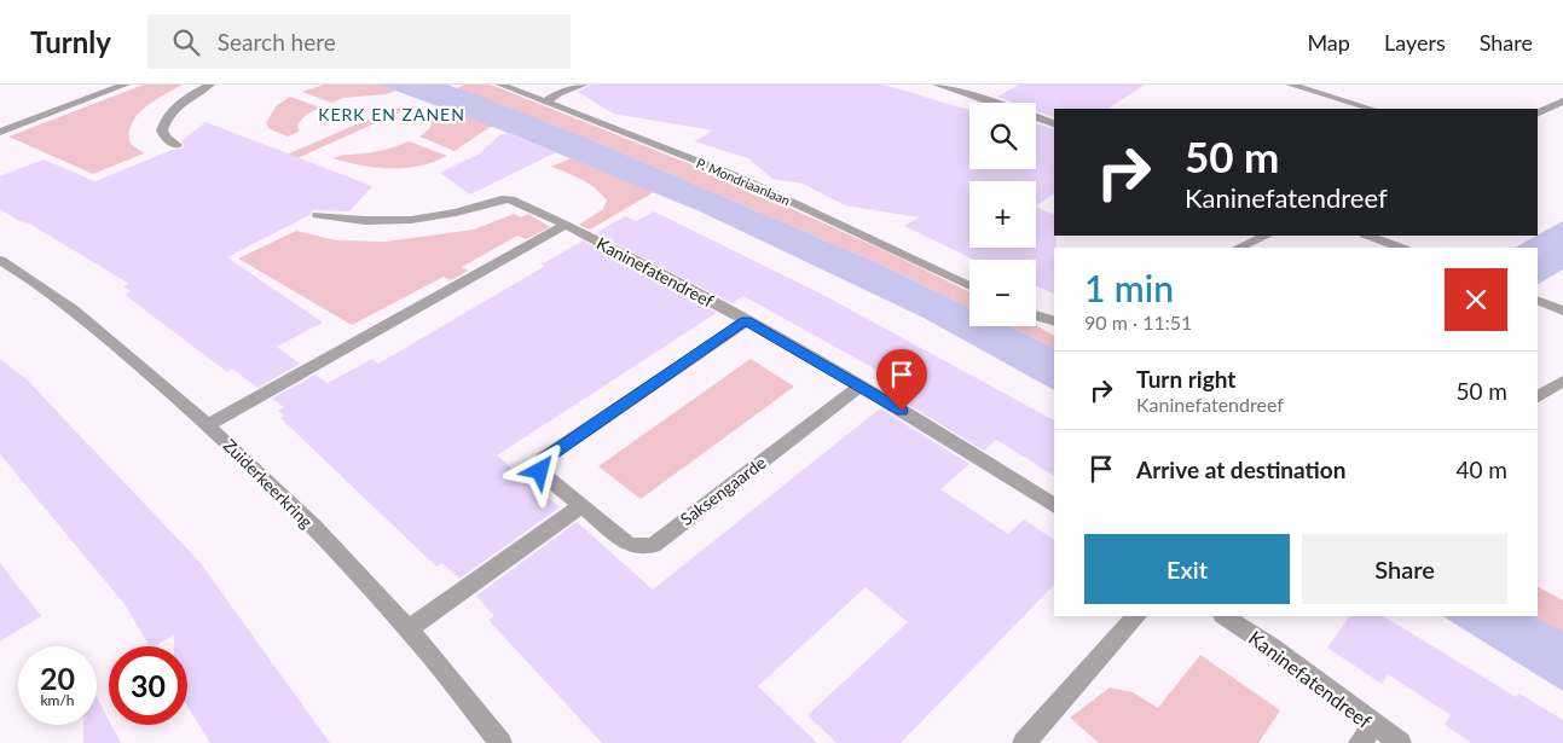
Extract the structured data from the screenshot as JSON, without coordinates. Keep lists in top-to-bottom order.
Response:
{
  "streets": {
    "street": [
      "P. Mondriaanlaan",
      "Kaninefatendreef",
      "Zuiderkeerkring",
      "Saksengaarde"
    ]
  },
  "crossings": [
    ["Kaninefatendreef", "Saksengaarde"]
  ],
  "districts": ["KERK EN ZANEN"],
  "page": {
    "header": "Turnly",
    "search": "Search here",
    "nav": ["Map", "Layers", "Share"],
    "map_buttons": ["+", "−"],
    "turn": ["50 m", "Kaninefatendreef"],
    "heading": ["1 min", "90 m · 11:51"],
    "list": [
      {
        "name": "Turn right",
        "note": "Kaninefatendreef",
        "value": "50 m"
      },
      {
        "name": "Arrive at destination",
        "value": "40 m"
      }
    ],
    "buttons": ["Exit", "Share"],
    "speed": "20 km/h",
    "limit": "30"
  }
}
